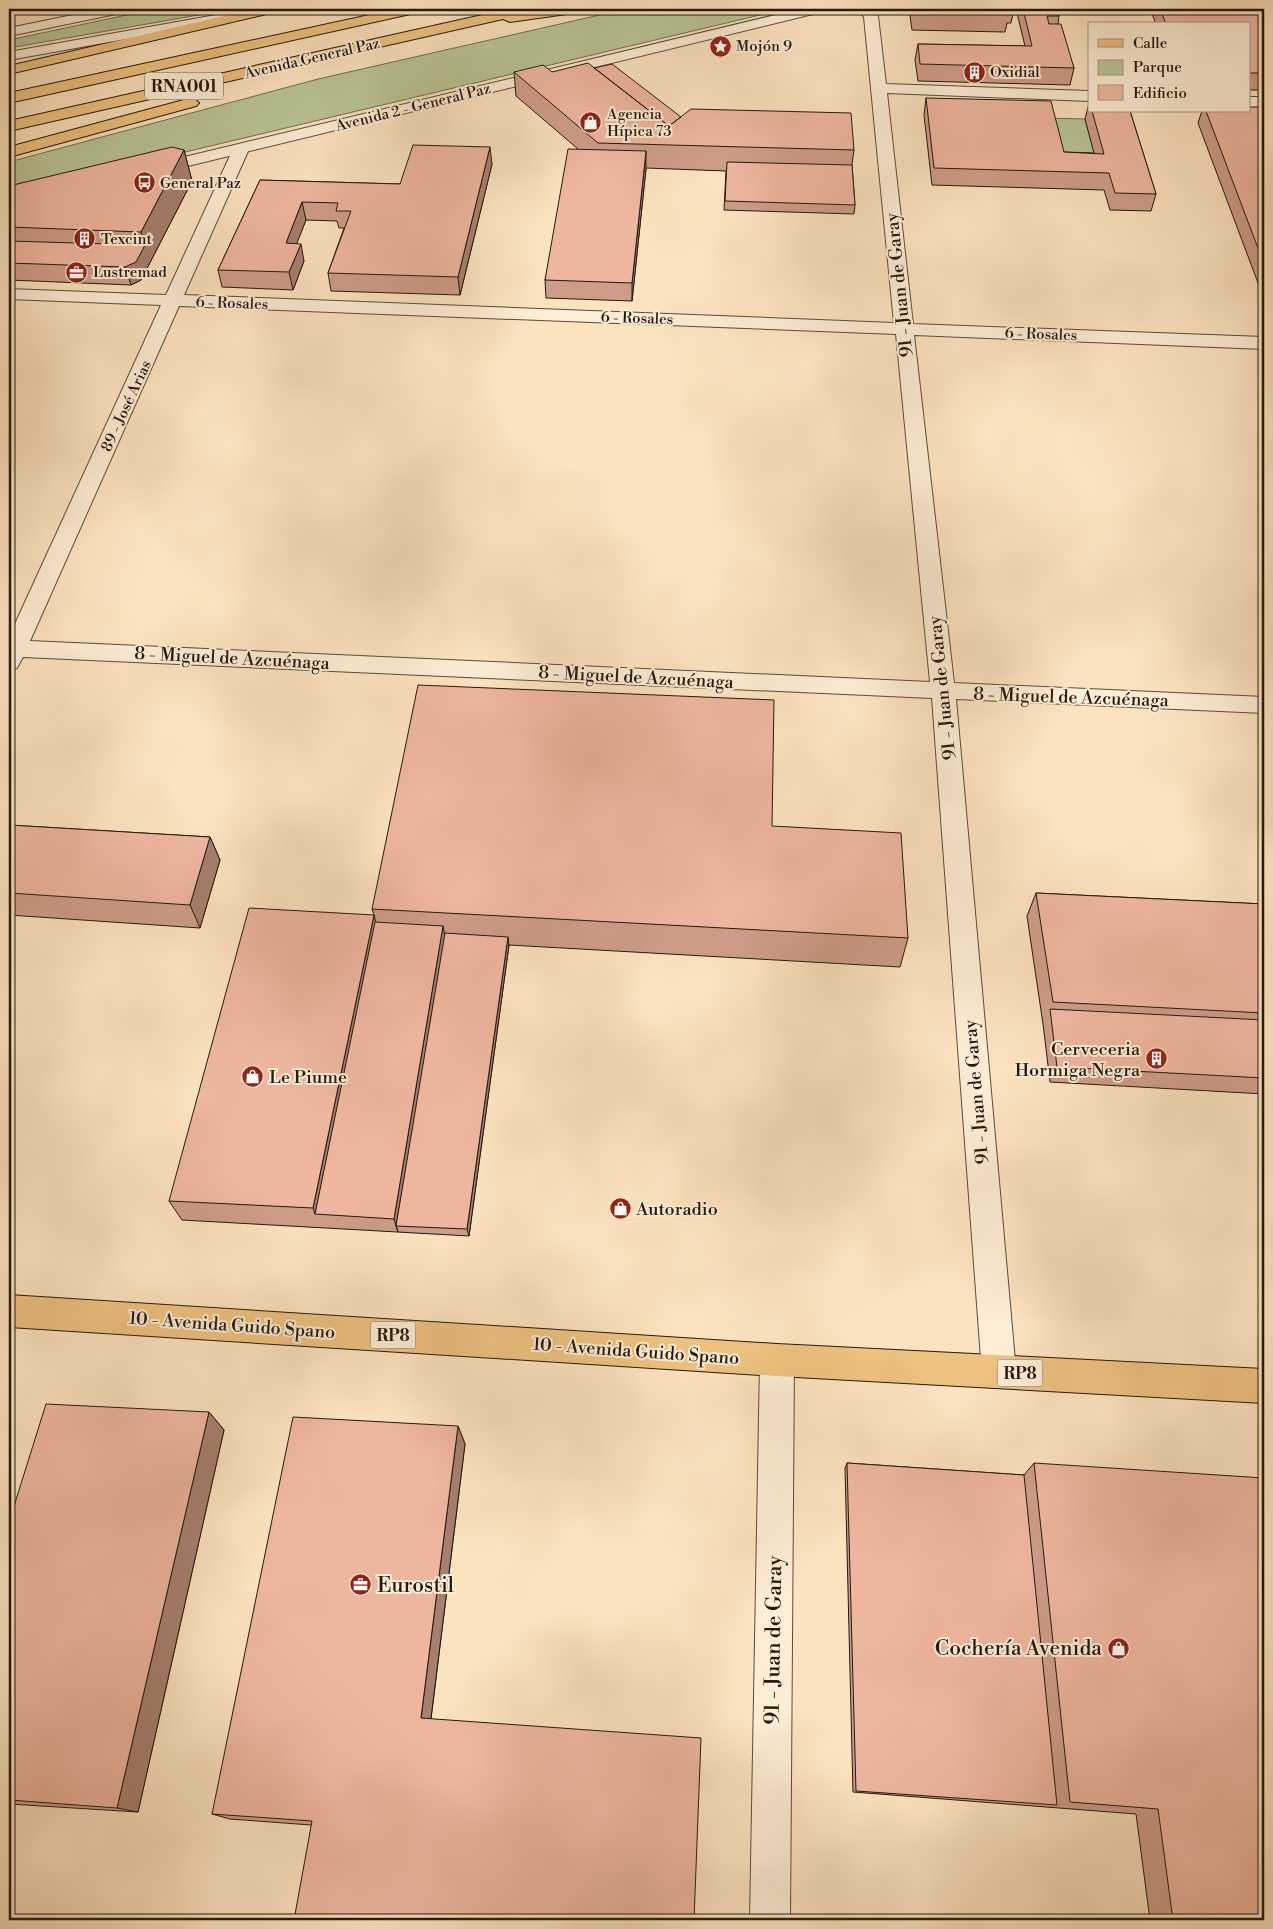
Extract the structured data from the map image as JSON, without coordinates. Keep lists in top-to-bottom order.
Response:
{
  "streets": {
    "main road": [
      "Avenida General Paz",
      "RNA001",
      "10 - Avenida Guido Spano",
      "RP8"
    ],
    "street": [
      "Avenida 2 - General Paz",
      "91 - Juan de Garay",
      "6 - Rosales",
      "89 - José Arias",
      "8 - Miguel de Azcuénaga"
    ]
  },
  "crossings": [
    ["Avenida 2 - General Paz", "89 - José Arias"],
    ["91 - Juan de Garay", "6 - Rosales"],
    ["91 - Juan de Garay", "8 - Miguel de Azcuénaga"],
    ["91 - Juan de Garay", "10 - Avenida Guido Spano"],
    ["6 - Rosales", "89 - José Arias"],
    ["89 - José Arias", "8 - Miguel de Azcuénaga"]
  ],
  "places": {
    "place": ["Mojón 9"],
    "building": ["Oxidial", "Texcint", "Cerveceria Hormiga Negra"],
    "shop": [
      "Agencia Hípica 73",
      "Le Piume",
      "Autoradio",
      "Cochería Avenida"
    ],
    "bus stop": ["General Paz"],
    "office": ["Lustremad", "Eurostil"]
  },
  "legend": ["Calle", "Parque", "Edificio"]
}
